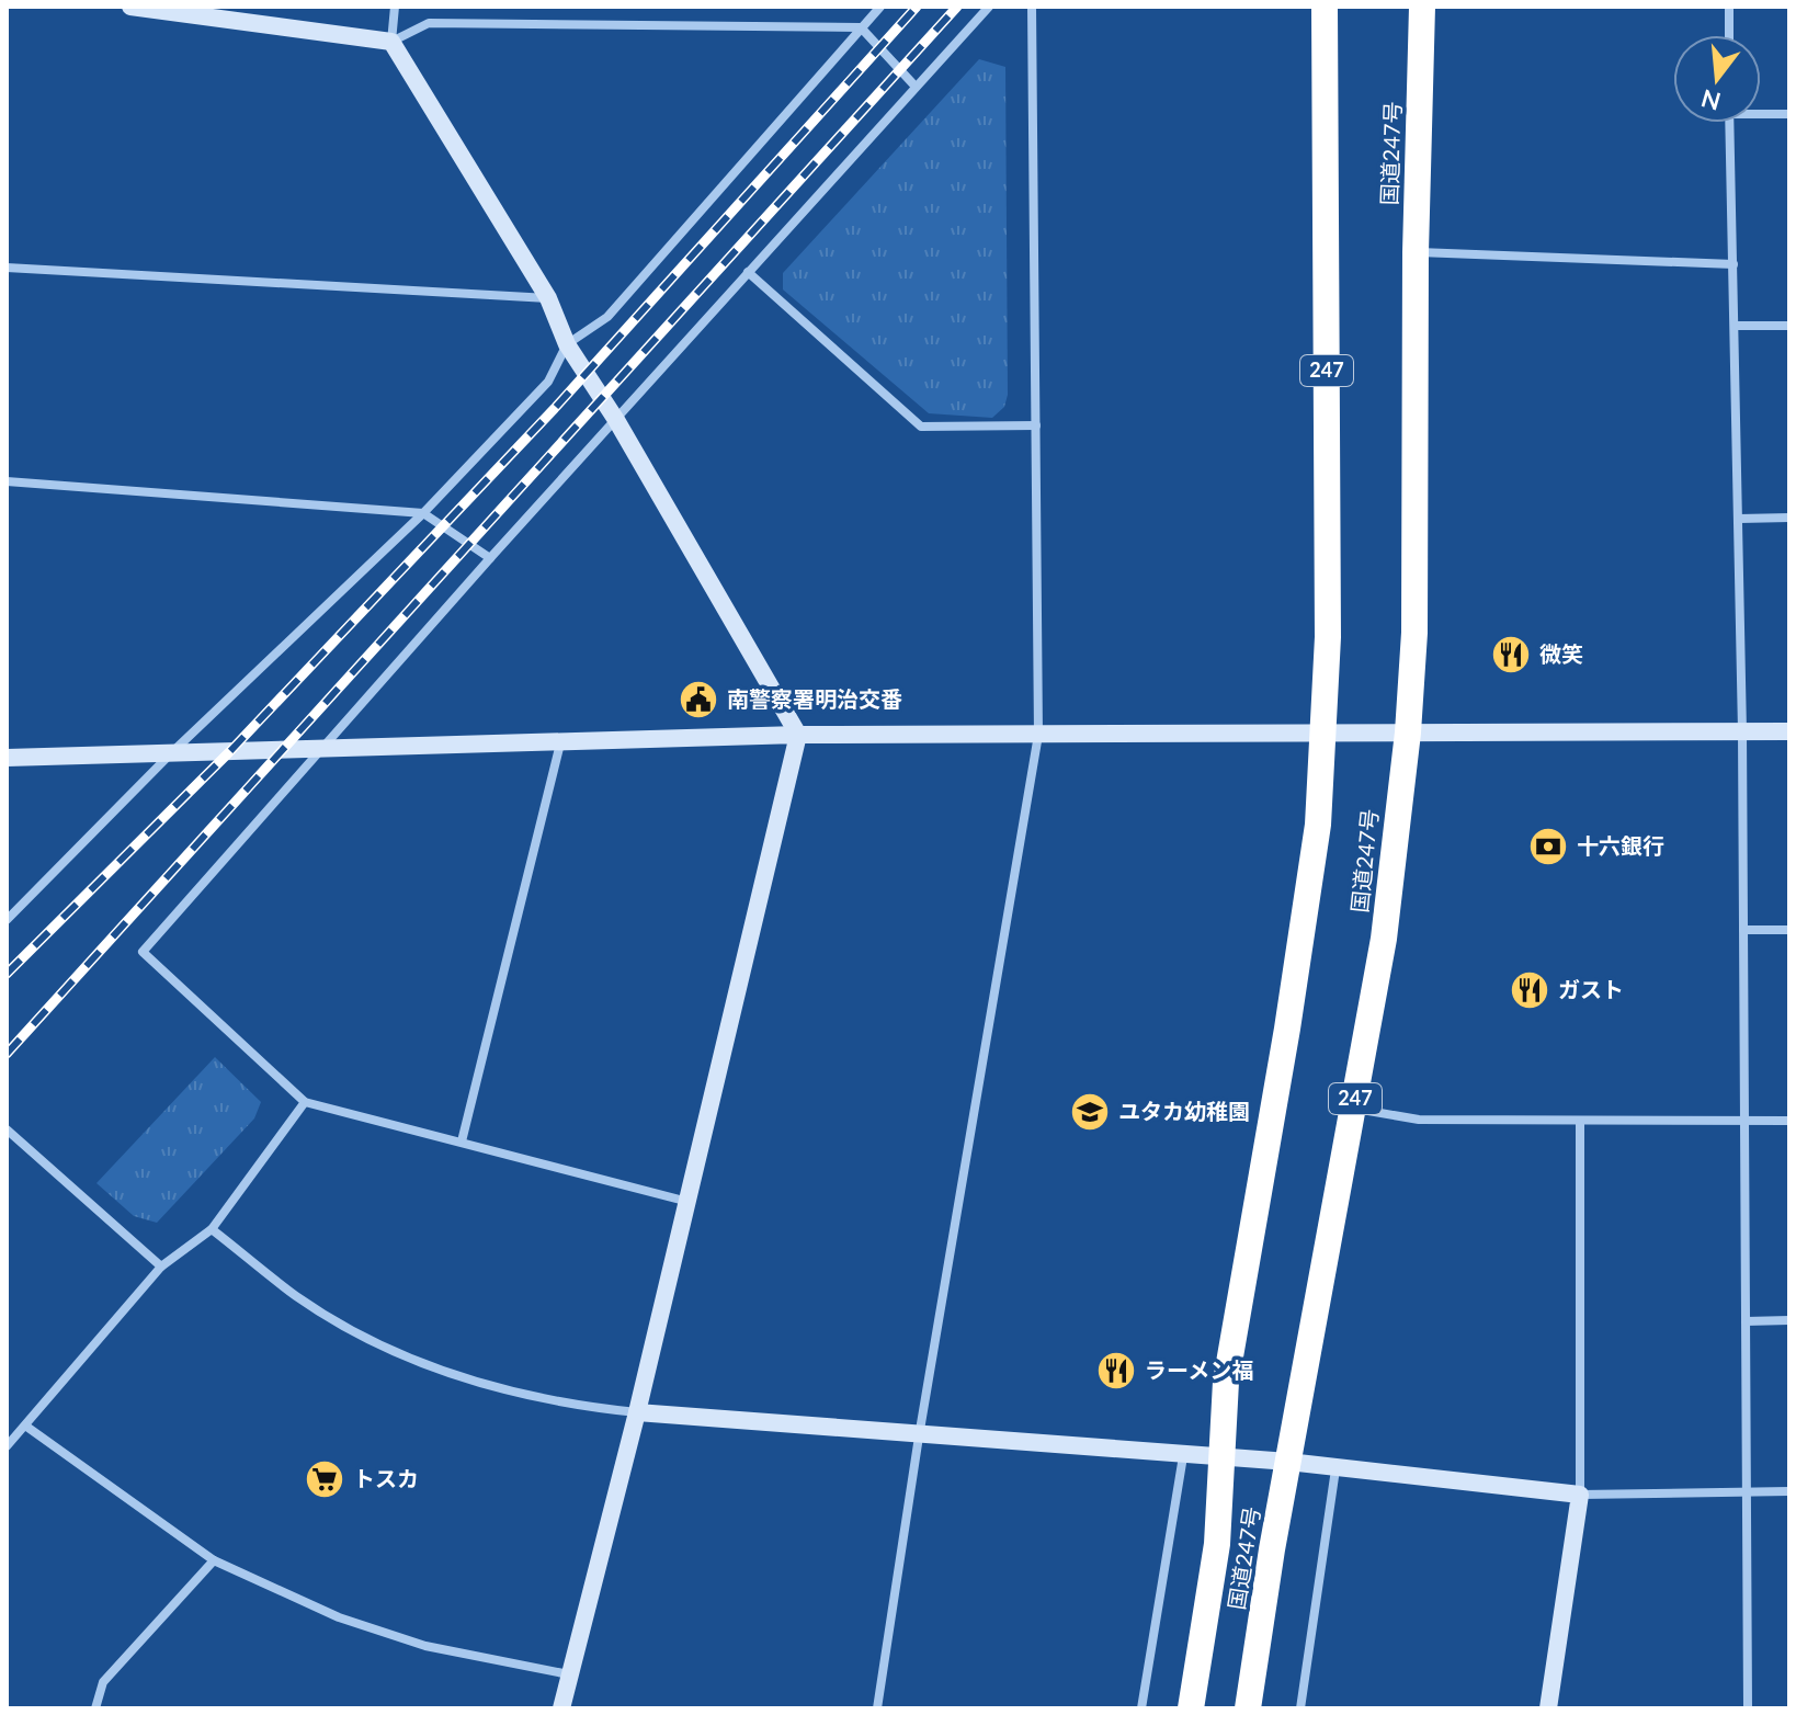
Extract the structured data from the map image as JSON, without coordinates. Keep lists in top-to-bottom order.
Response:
{
  "streets": {
    "highway": ["国道247号", "247"]
  },
  "places": {
    "restaurant": ["微笑", "ガスト", "ラーメン福"],
    "public building": ["南警察署明治交番"],
    "bank": ["十六銀行"],
    "school or university": ["ユタカ幼稚園"],
    "supermarket": ["トスカ"]
  },
  "north": "bottom"
}
